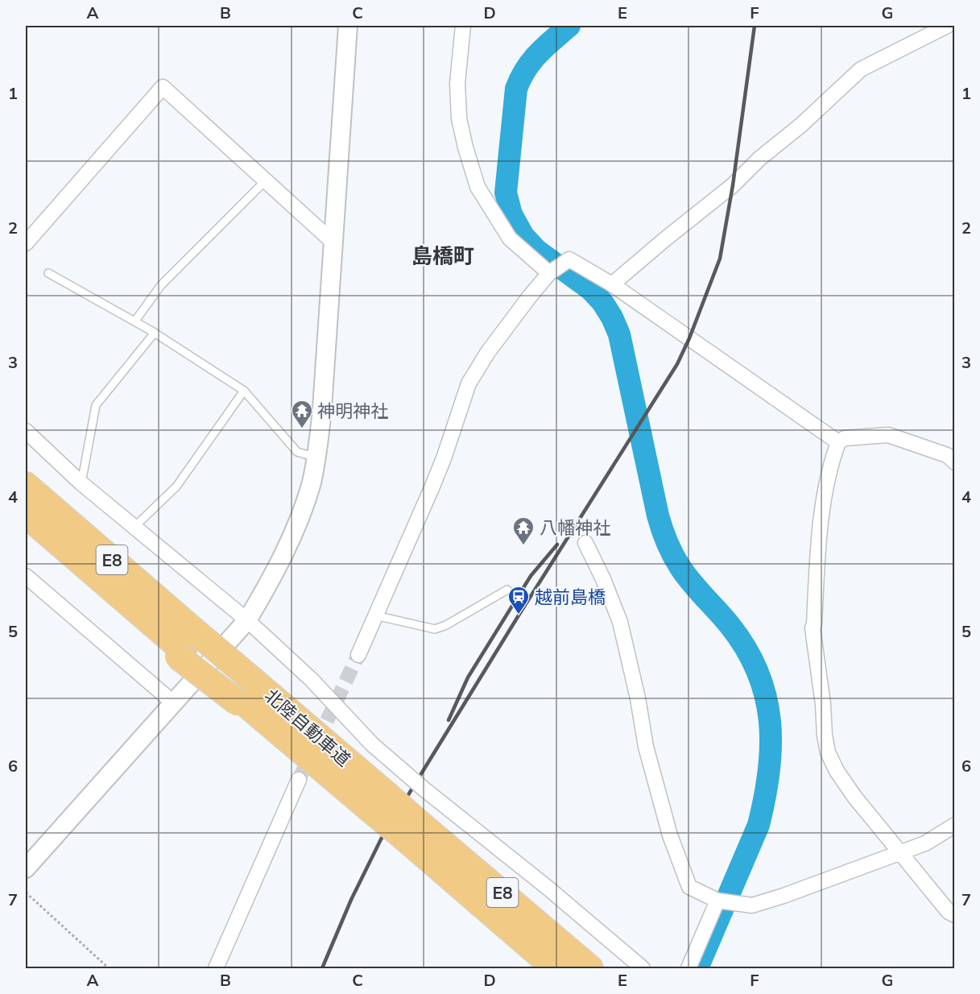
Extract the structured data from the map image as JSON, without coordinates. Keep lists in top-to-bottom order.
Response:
{
  "streets": {
    "highway": ["E8", "北陸自動車道"]
  },
  "districts": ["島橋町"],
  "places": {
    "temple": ["神明神社", "八幡神社"],
    "station": ["越前島橋"]
  },
  "grid": {
    "columns": [
      "A",
      "B",
      "C",
      "D",
      "E",
      "F",
      "G"
    ],
    "rows": [
      "1",
      "2",
      "3",
      "4",
      "5",
      "6",
      "7"
    ]
  }
}
